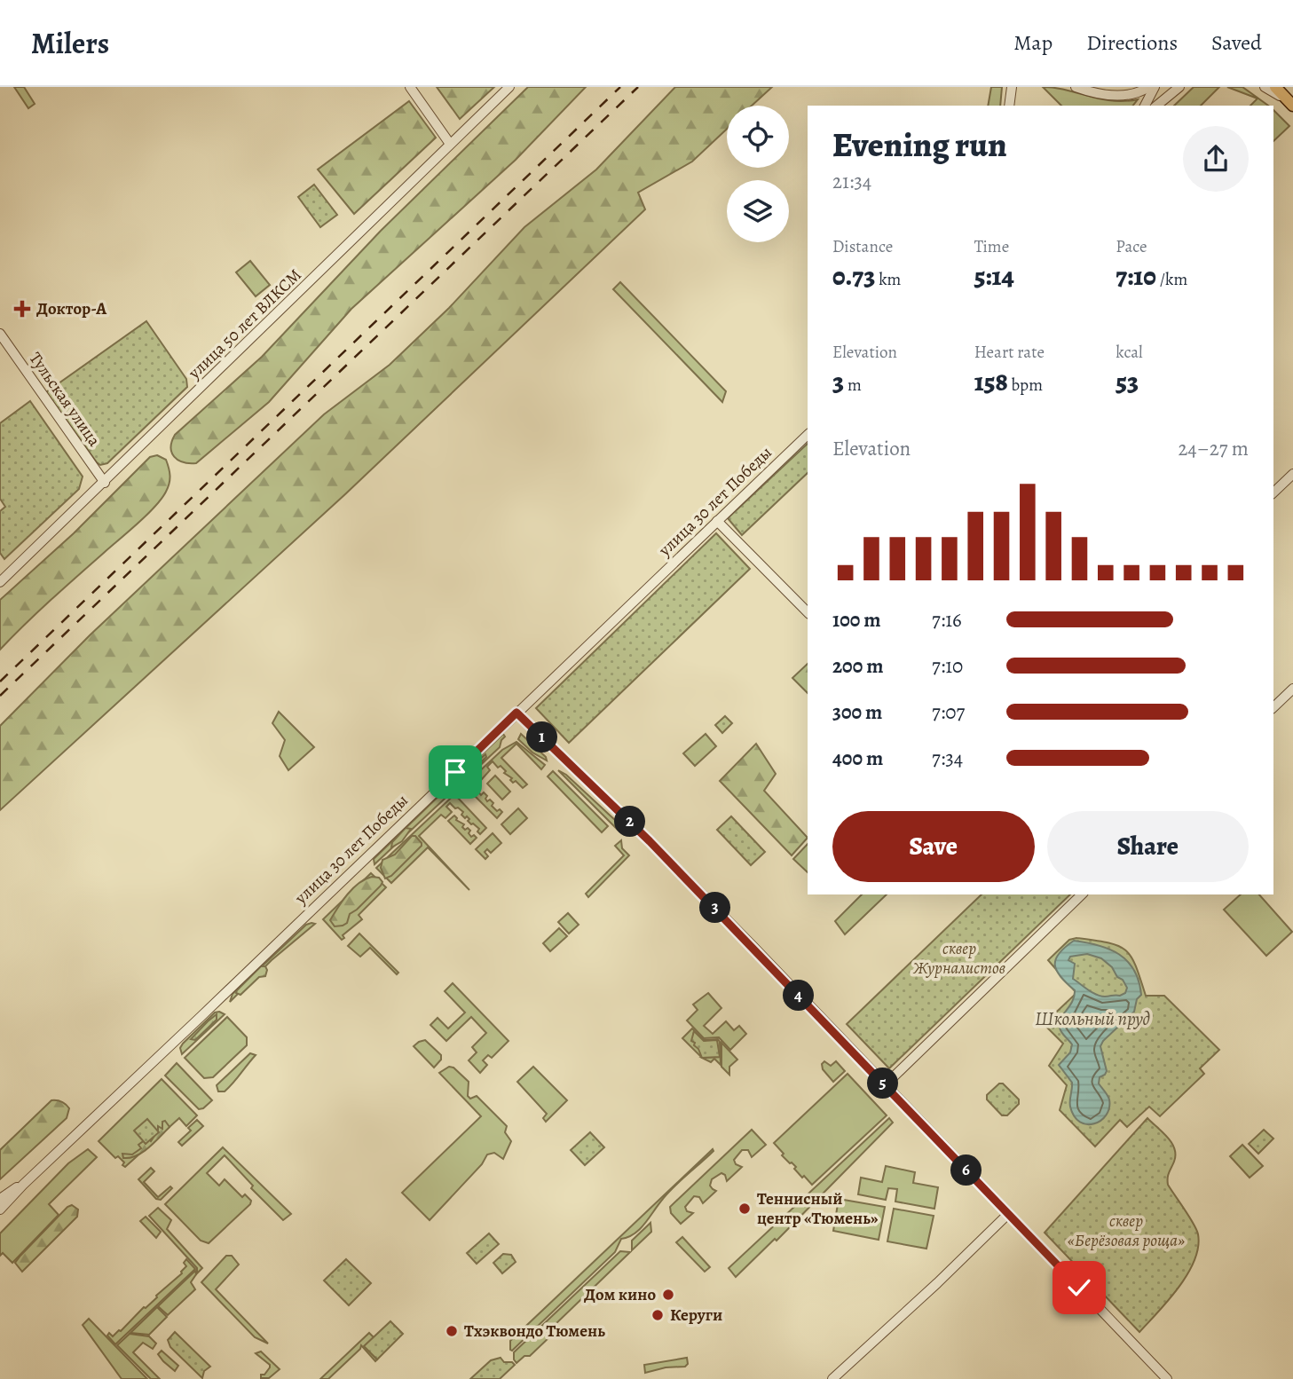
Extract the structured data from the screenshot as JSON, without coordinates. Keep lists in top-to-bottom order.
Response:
{
  "streets": {
    "street": ["улица 50 лет ВЛКСМ", "Тульская улица", "улица 30 лет Победы"]
  },
  "crossings": [
    ["улица 50 лет ВЛКСМ", "Тульская улица"]
  ],
  "water": ["Школьный пруд"],
  "parks": ["сквер Журналистов", "сквер «Берёзовая роща»"],
  "places": {
    "health": ["Доктор-А"],
    "other": [
      "Теннисный центр «Тюмень»",
      "Дом кино",
      "Керуги",
      "Тхэквондо Тюмень"
    ]
  },
  "page": {
    "header": "Milers",
    "nav": ["Map", "Directions", "Saved"],
    "heading": ["Evening run", "21:34"],
    "stats": [
      ["Distance", "0.73 km"],
      ["Time", "5:14"],
      ["Pace", "7:10 /km"],
      ["Elevation", "3 m"],
      ["Heart rate", "158 bpm"],
      ["kcal", "53"]
    ],
    "chart": ["Elevation", "24–27 m"],
    "list": [
      {
        "name": "100 m",
        "note": "7:16"
      },
      {
        "name": "200 m",
        "note": "7:10"
      },
      {
        "name": "300 m",
        "note": "7:07"
      },
      {
        "name": "400 m",
        "note": "7:34"
      }
    ],
    "pins": [
      "1",
      "2",
      "3",
      "4",
      "5",
      "6"
    ],
    "buttons": ["Save", "Share"]
  }
}
